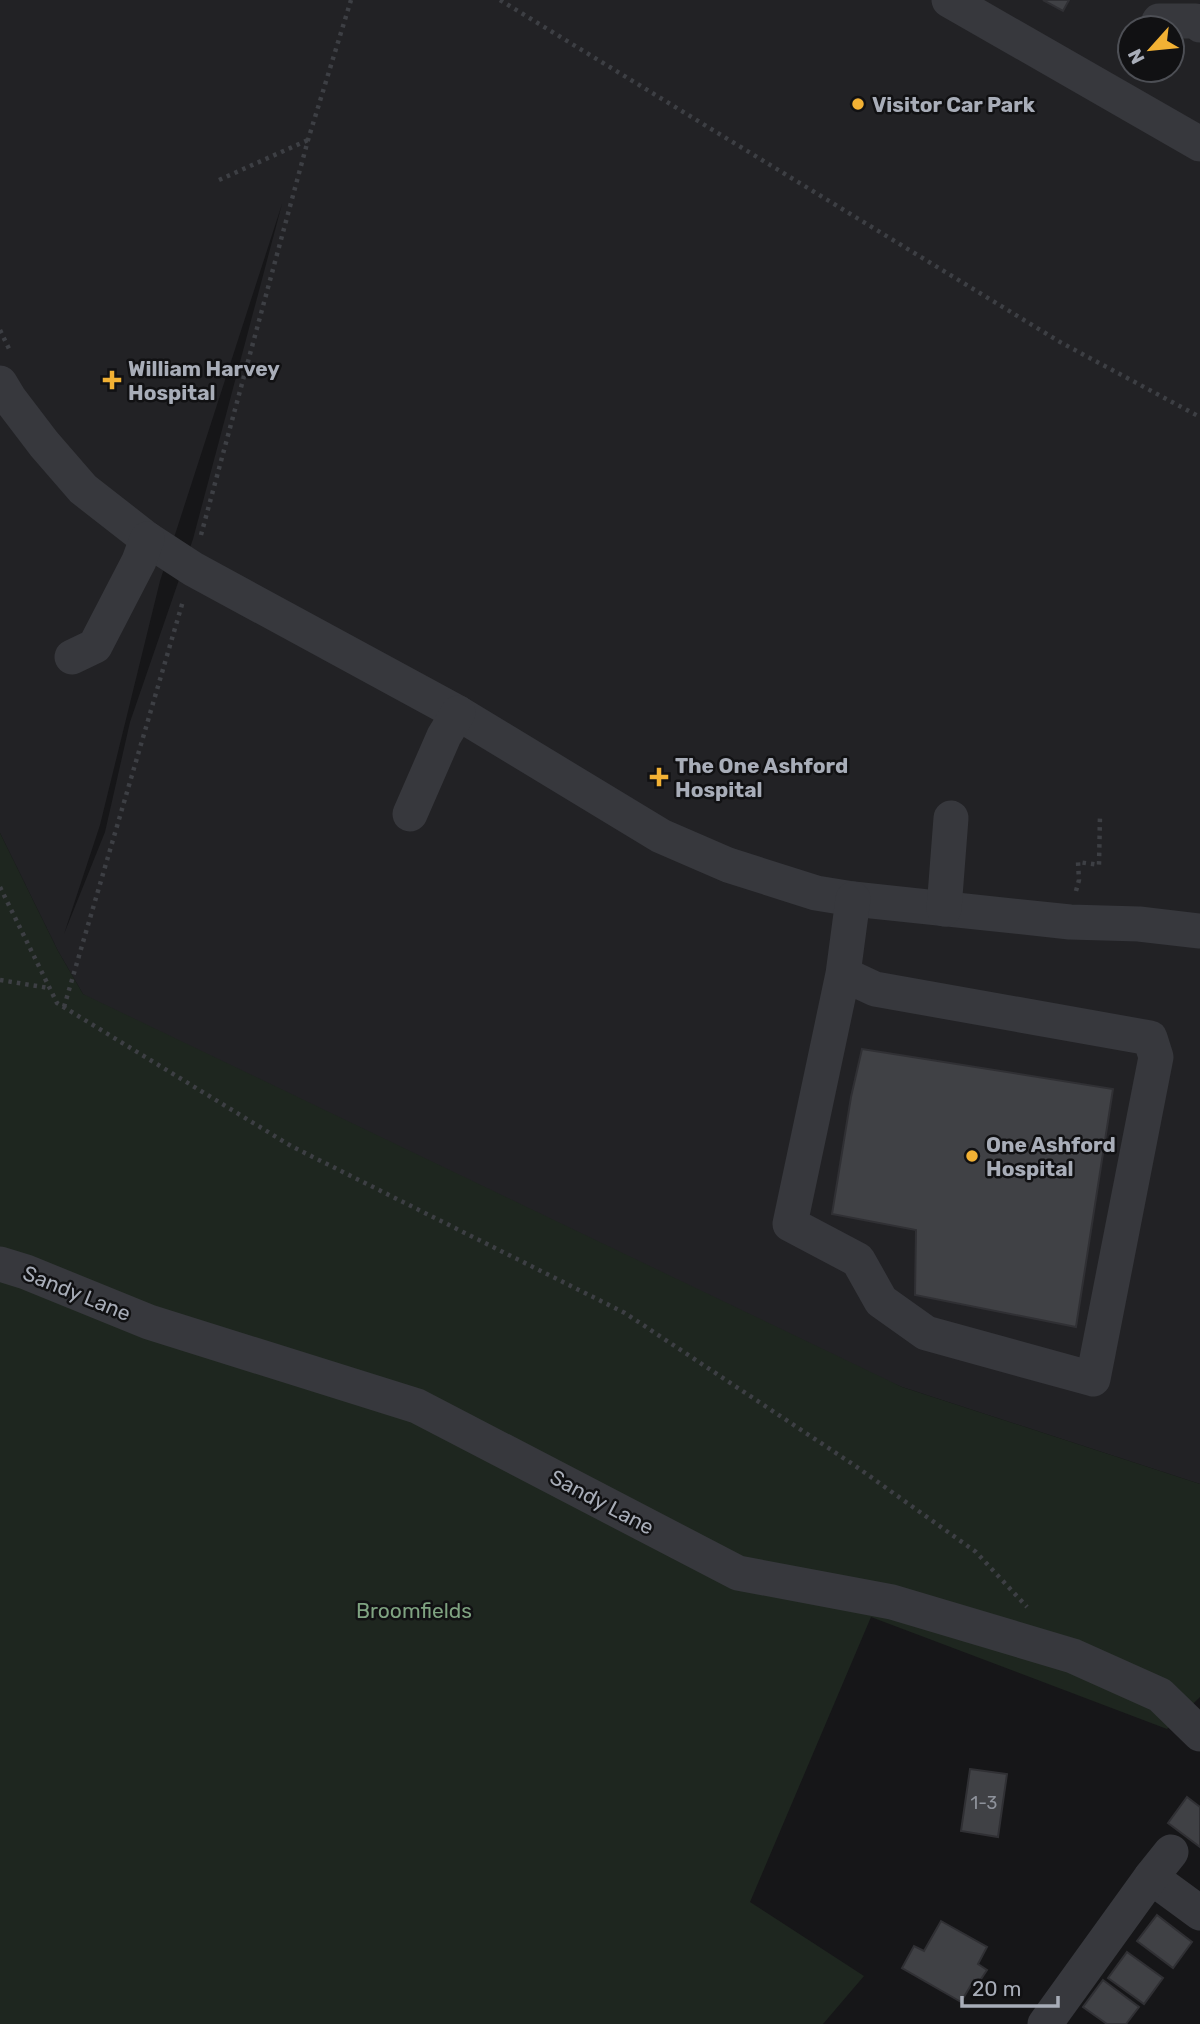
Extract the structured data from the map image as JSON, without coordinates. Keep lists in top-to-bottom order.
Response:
{
  "streets": {
    "street": ["Sandy Lane"]
  },
  "parks": ["Broomfields"],
  "places": {
    "other": ["Visitor Car Park", "One Ashford Hospital"],
    "health": ["William Harvey Hospital", "The One Ashford Hospital"]
  },
  "house_numbers": ["1-3"],
  "scale_bar": "20 m",
  "north": "bottom left"
}
